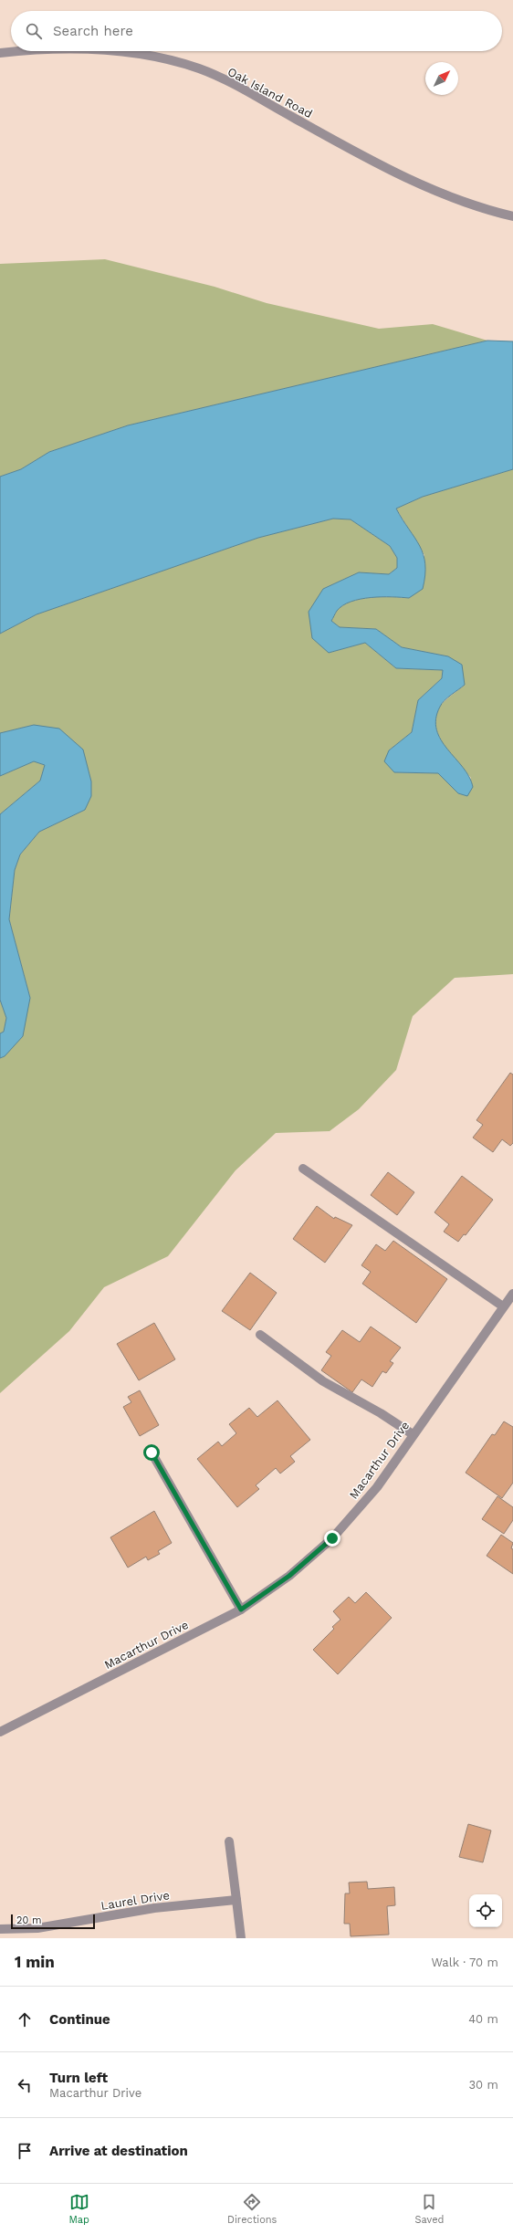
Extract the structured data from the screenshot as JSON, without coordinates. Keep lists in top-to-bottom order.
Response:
{
  "streets": {
    "street": ["Oak Island Road", "Macarthur Drive", "Laurel Drive"]
  },
  "scale_bar": "20 m",
  "north": "top right",
  "page": {
    "search": "Search here",
    "scale": "20 m",
    "heading": ["1 min", "Walk · 70 m"],
    "list": [
      ["Continue", "40 m"],
      ["Turn left", "Macarthur Drive", "30 m"],
      "Arrive at destination"
    ],
    "nav": ["Map", "Directions", "Saved"]
  }
}
